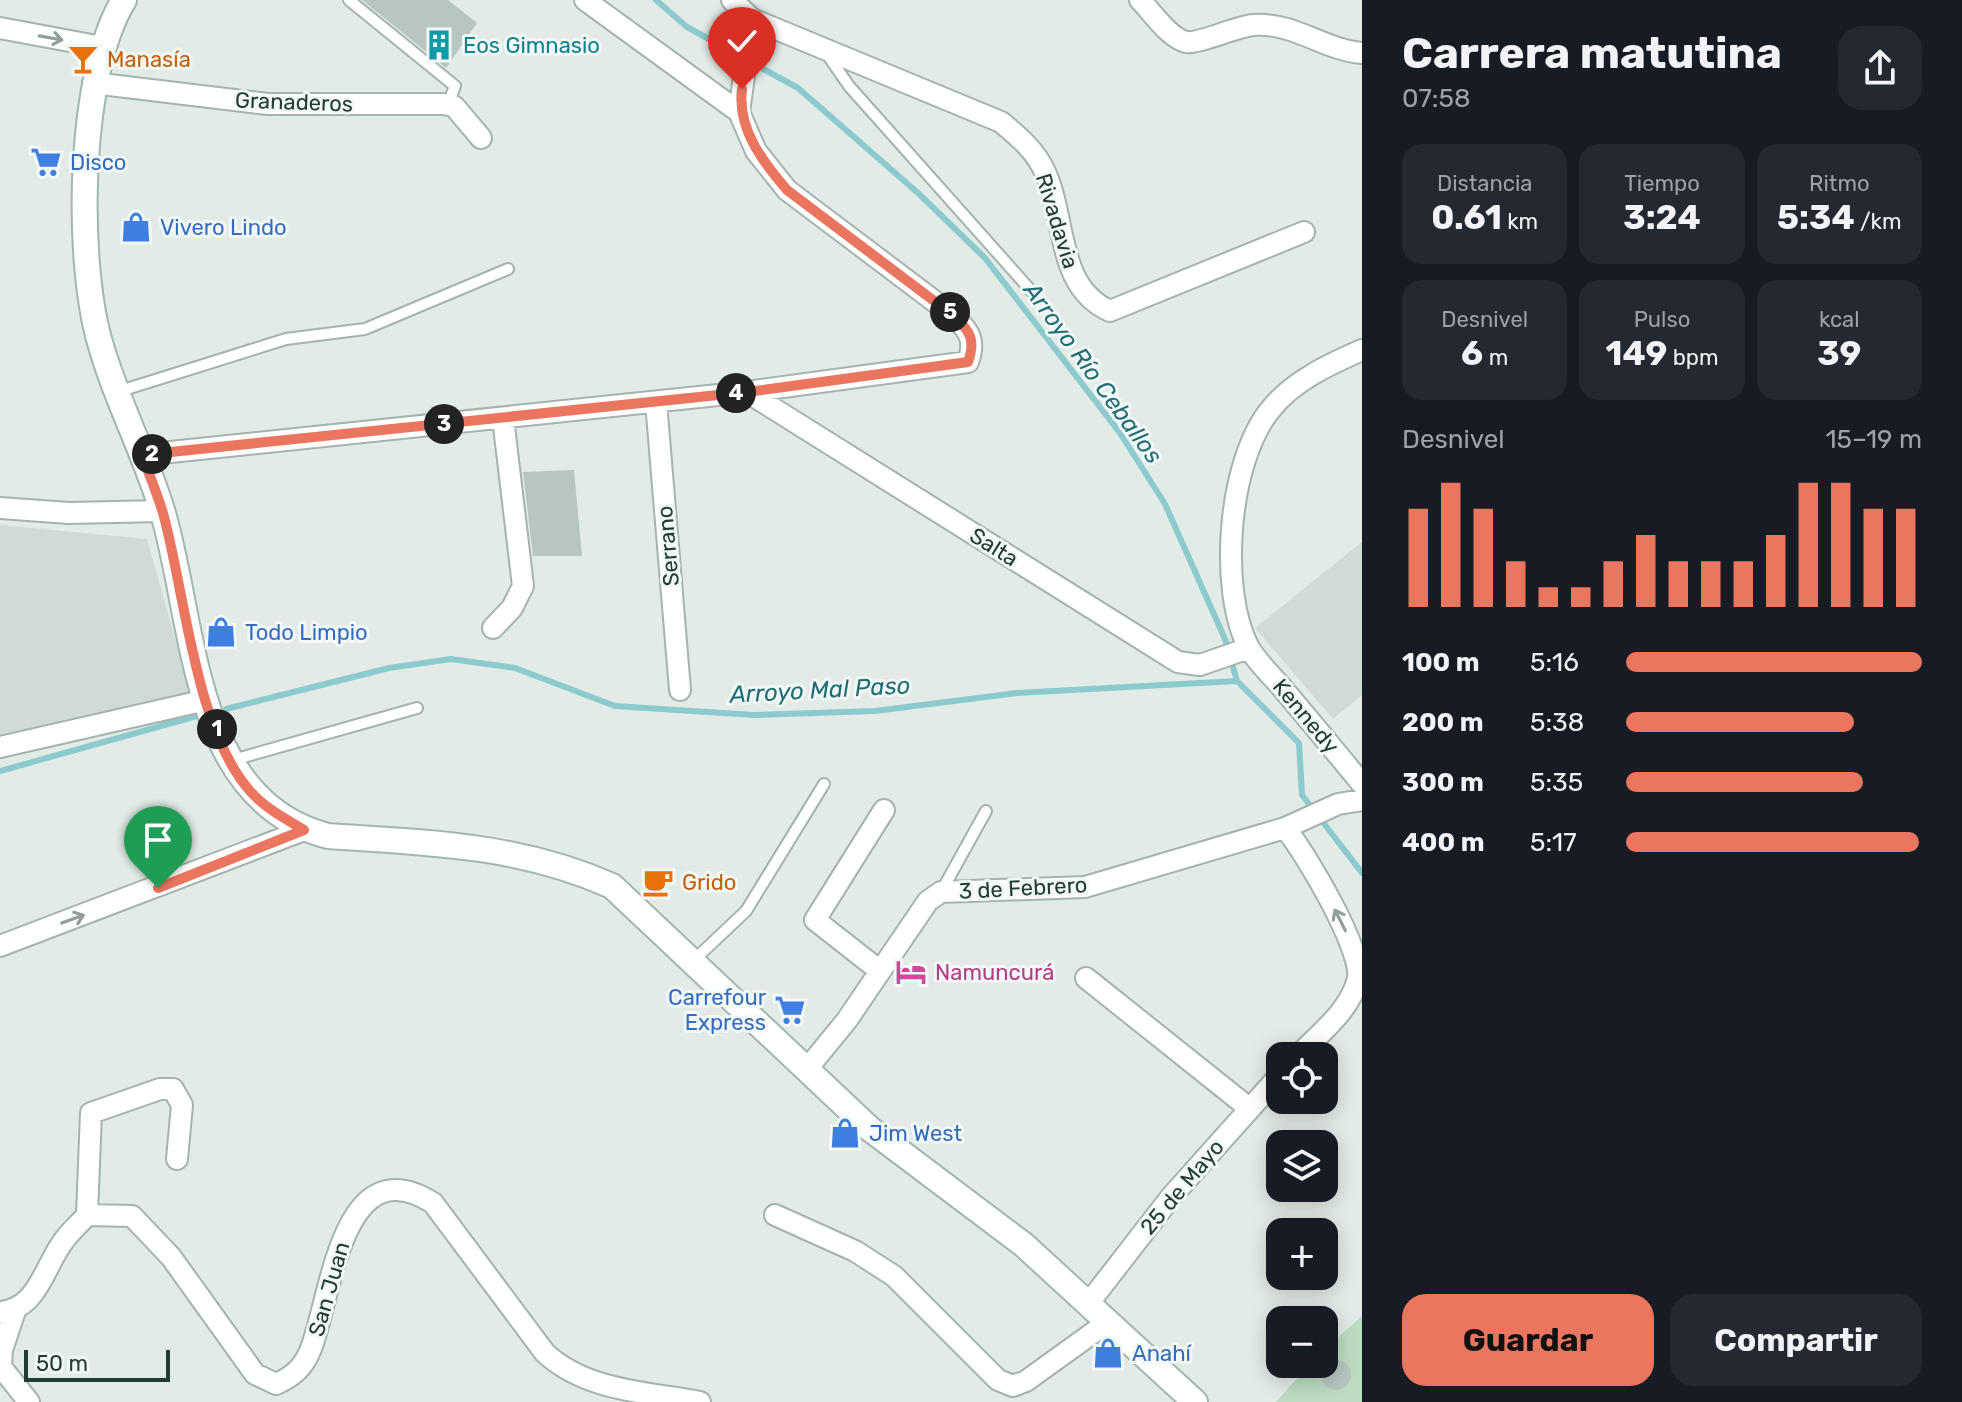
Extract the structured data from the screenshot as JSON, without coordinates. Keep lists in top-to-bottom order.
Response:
{
  "streets": {
    "street": [
      "Granaderos",
      "Rivadavia",
      "Serrano",
      "Salta",
      "Kennedy",
      "3 de Febrero",
      "25 de Mayo",
      "San Juan"
    ]
  },
  "crossings": [
    ["Salta", "Kennedy"]
  ],
  "water": ["Arroyo Río Ceballos", "Arroyo Mal Paso"],
  "places": {
    "building": ["Eos Gimnasio"],
    "bar": ["Manasía"],
    "supermarket": ["Disco", "Carrefour Express"],
    "shop": [
      "Vivero Lindo",
      "Todo Limpio",
      "Jim West",
      "Anahí"
    ],
    "cafe": ["Grido"],
    "hotel": ["Namuncurá"]
  },
  "scale_bar": "50 m",
  "page": {
    "heading": ["Carrera matutina", "07:58"],
    "stats": [
      ["Distancia", "0.61 km"],
      ["Tiempo", "3:24"],
      ["Ritmo", "5:34 /km"],
      ["Desnivel", "6 m"],
      ["Pulso", "149 bpm"],
      ["kcal", "39"]
    ],
    "pins": [
      "5",
      "4",
      "3",
      "2",
      "1"
    ],
    "chart": ["Desnivel", "15–19 m"],
    "list": [
      {
        "name": "100 m",
        "note": "5:16"
      },
      {
        "name": "200 m",
        "note": "5:38"
      },
      {
        "name": "300 m",
        "note": "5:35"
      },
      {
        "name": "400 m",
        "note": "5:17"
      }
    ],
    "map_buttons": ["+", "−"],
    "buttons": ["Guardar", "Compartir"],
    "scale": "50 m"
  }
}
